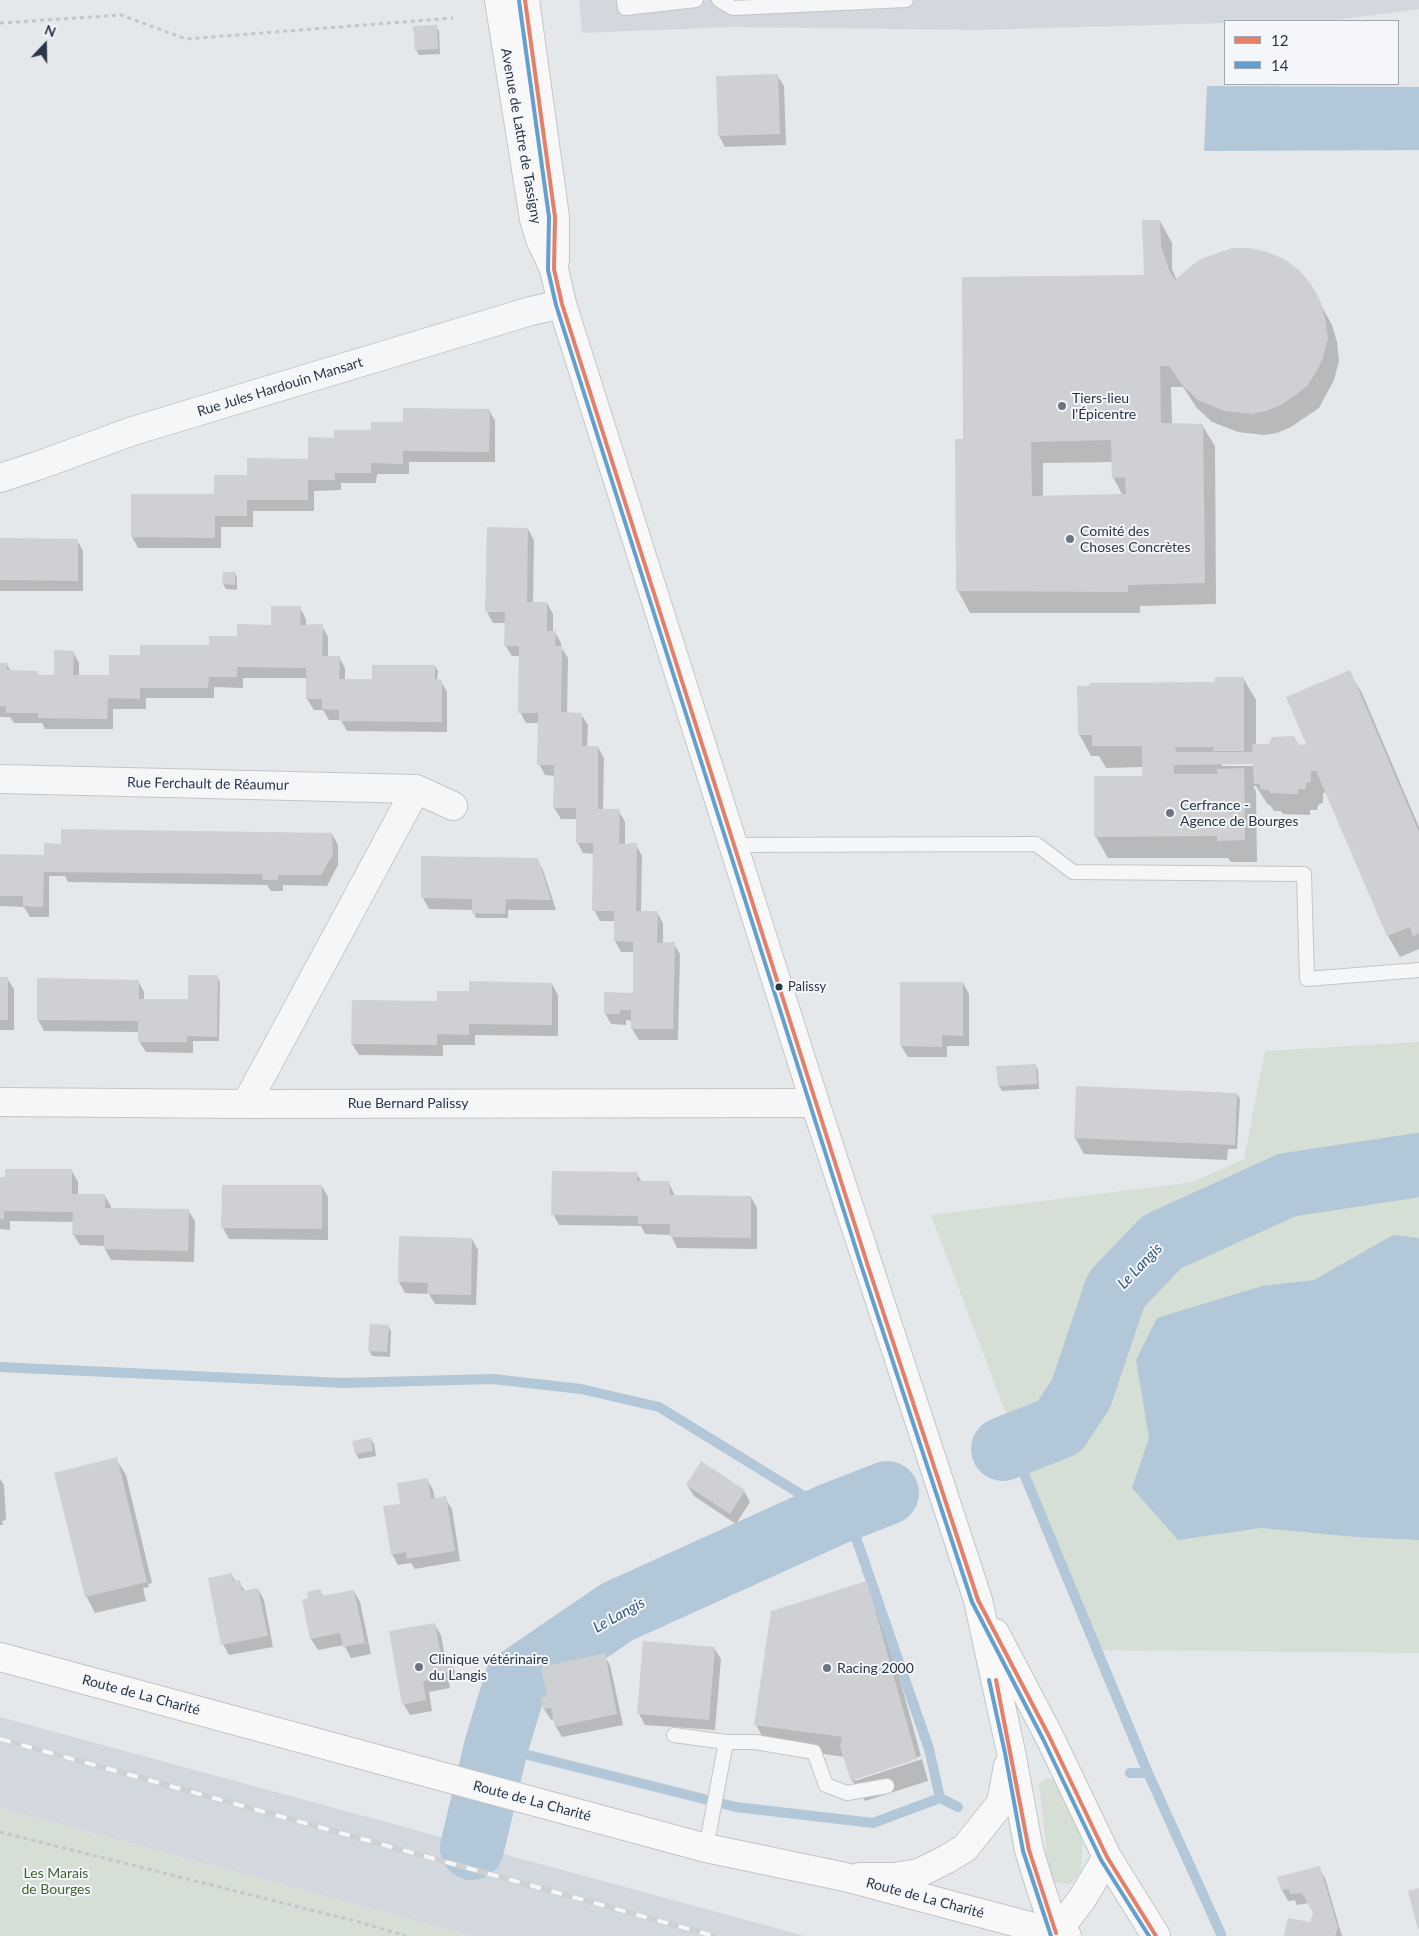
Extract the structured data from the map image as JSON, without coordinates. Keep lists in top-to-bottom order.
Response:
{
  "streets": {
    "main road": ["Avenue de Lattre de Tassigny", "Route de La Charité"],
    "street": ["Rue Jules Hardouin Mansart", "Rue Ferchault de Réaumur", "Rue Bernard Palissy"]
  },
  "crossings": [
    ["Avenue de Lattre de Tassigny", "Rue Jules Hardouin Mansart"],
    ["Avenue de Lattre de Tassigny", "Rue Bernard Palissy"],
    ["Avenue de Lattre de Tassigny", "Route de La Charité"]
  ],
  "water": ["Le Langis"],
  "parks": ["Les Marais de Bourges"],
  "places": [
    "Tiers-lieu l'Épicentre",
    "Comité des Choses Concrètes",
    "Cerfrance - Agence de Bourges",
    "Palissy",
    "Clinique vétérinaire du Langis",
    "Racing 2000"
  ],
  "lines": ["transit line 12", "transit line 14"],
  "legend": ["12", "14"],
  "north": "top"
}
